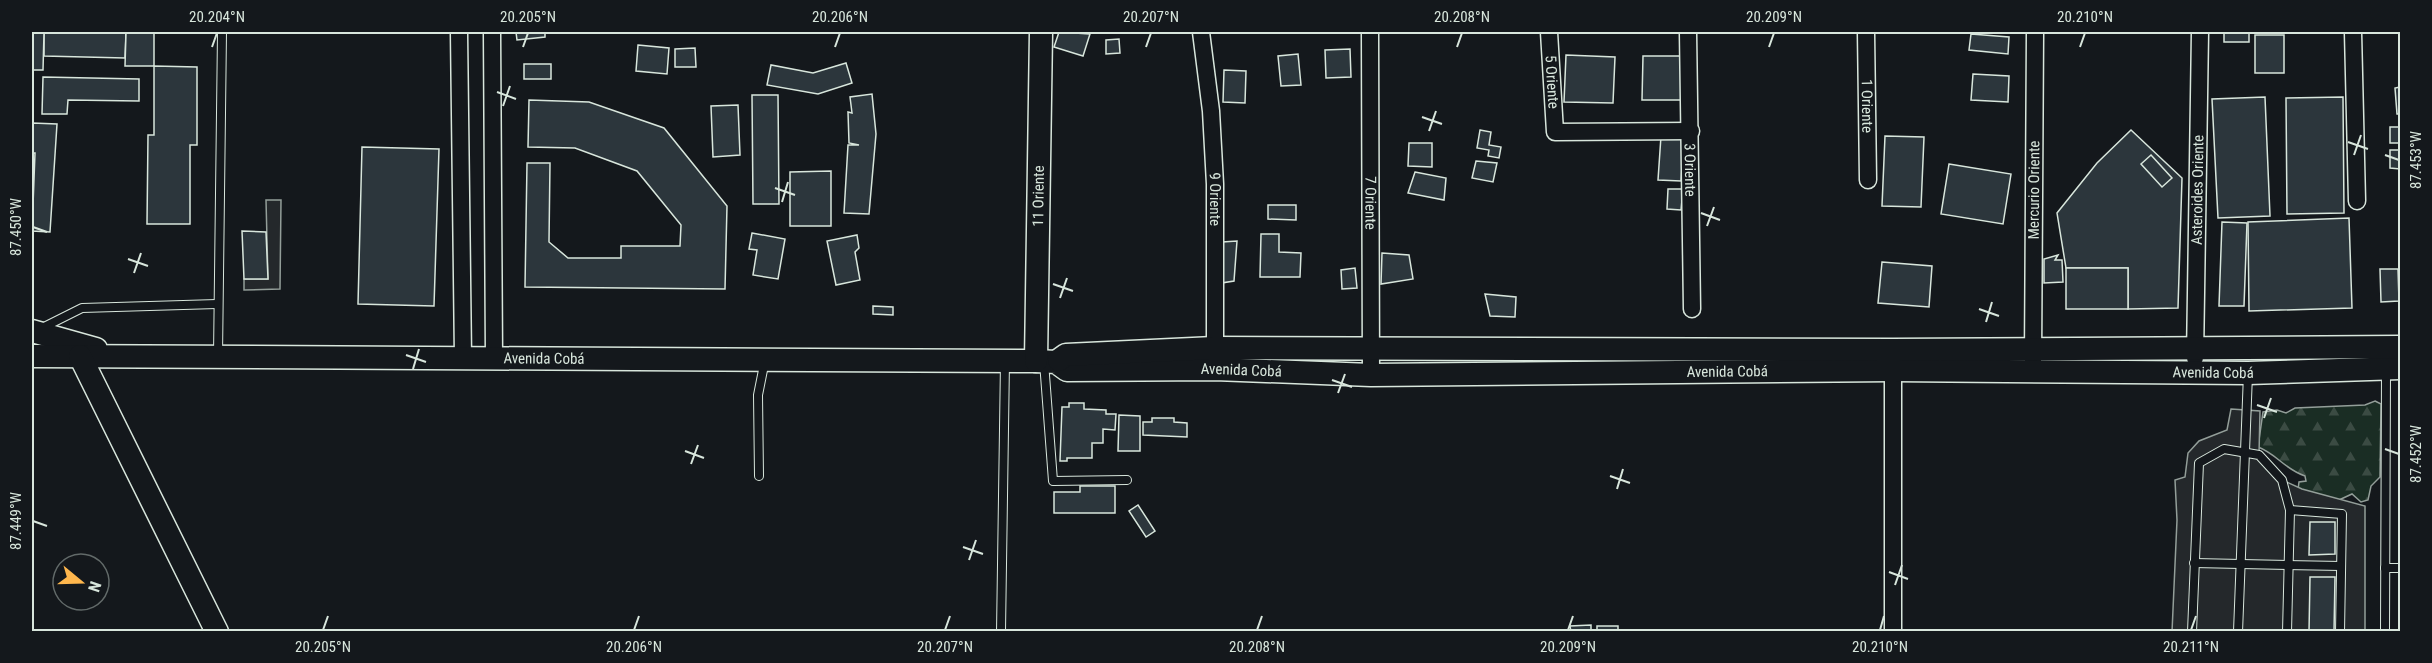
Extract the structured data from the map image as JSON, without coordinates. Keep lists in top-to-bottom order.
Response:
{
  "streets": {
    "main road": ["11 Oriente", "Avenida Cobá"],
    "street": [
      "5 Oriente",
      "1 Oriente",
      "3 Oriente",
      "Mercurio Oriente",
      "Asteroides Oriente",
      "9 Oriente",
      "7 Oriente"
    ]
  },
  "crossings": [
    ["5 Oriente", "3 Oriente"],
    ["Mercurio Oriente", "Avenida Cobá"],
    ["Asteroides Oriente", "Avenida Cobá"],
    ["11 Oriente", "Avenida Cobá"],
    ["9 Oriente", "Avenida Cobá"],
    ["7 Oriente", "Avenida Cobá"]
  ],
  "north": "right",
  "coordinates": [
    "20.204°N",
    "20.205°N",
    "20.206°N",
    "20.207°N",
    "20.208°N",
    "20.209°N",
    "20.210°N",
    "87.453°W",
    "87.450°W",
    "87.452°W",
    "87.449°W",
    "20.211°N"
  ]
}
